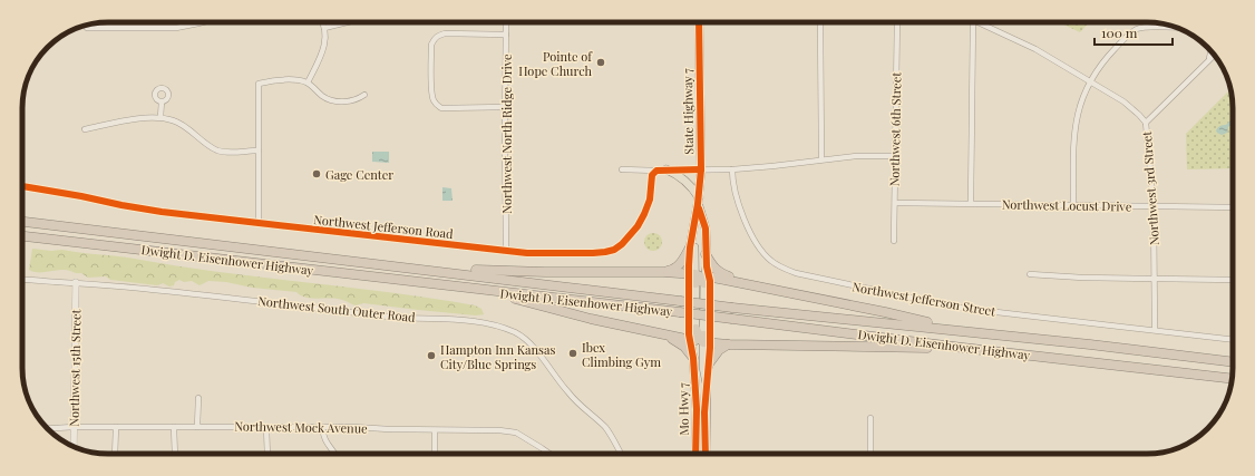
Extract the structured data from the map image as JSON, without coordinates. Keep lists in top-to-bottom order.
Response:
{
  "streets": {
    "highway": ["Dwight D. Eisenhower Highway"],
    "main road": ["State Highway 7", "Mo Hwy 7"],
    "street": [
      "Northwest 6th Street",
      "Northwest North Ridge Drive",
      "Northwest 3rd Street",
      "Northwest Locust Drive",
      "Northwest Jefferson Road",
      "Northwest Jefferson Street",
      "Northwest South Outer Road",
      "Northwest 15th Street",
      "Northwest Mock Avenue"
    ]
  },
  "crossings": [
    ["Northwest 6th Street", "Northwest Locust Drive"],
    ["Northwest North Ridge Drive", "Northwest Jefferson Road"],
    ["Northwest 3rd Street", "Northwest Locust Drive"],
    ["Northwest 3rd Street", "Northwest Jefferson Street"],
    ["Northwest South Outer Road", "Northwest 15th Street"],
    ["Northwest 15th Street", "Northwest Mock Avenue"]
  ],
  "places": [
    "Pointe of Hope Church",
    "Gage Center",
    "Ibex Climbing Gym",
    "Hampton Inn Kansas City/Blue Springs"
  ],
  "scale_bar": "100 m"
}
